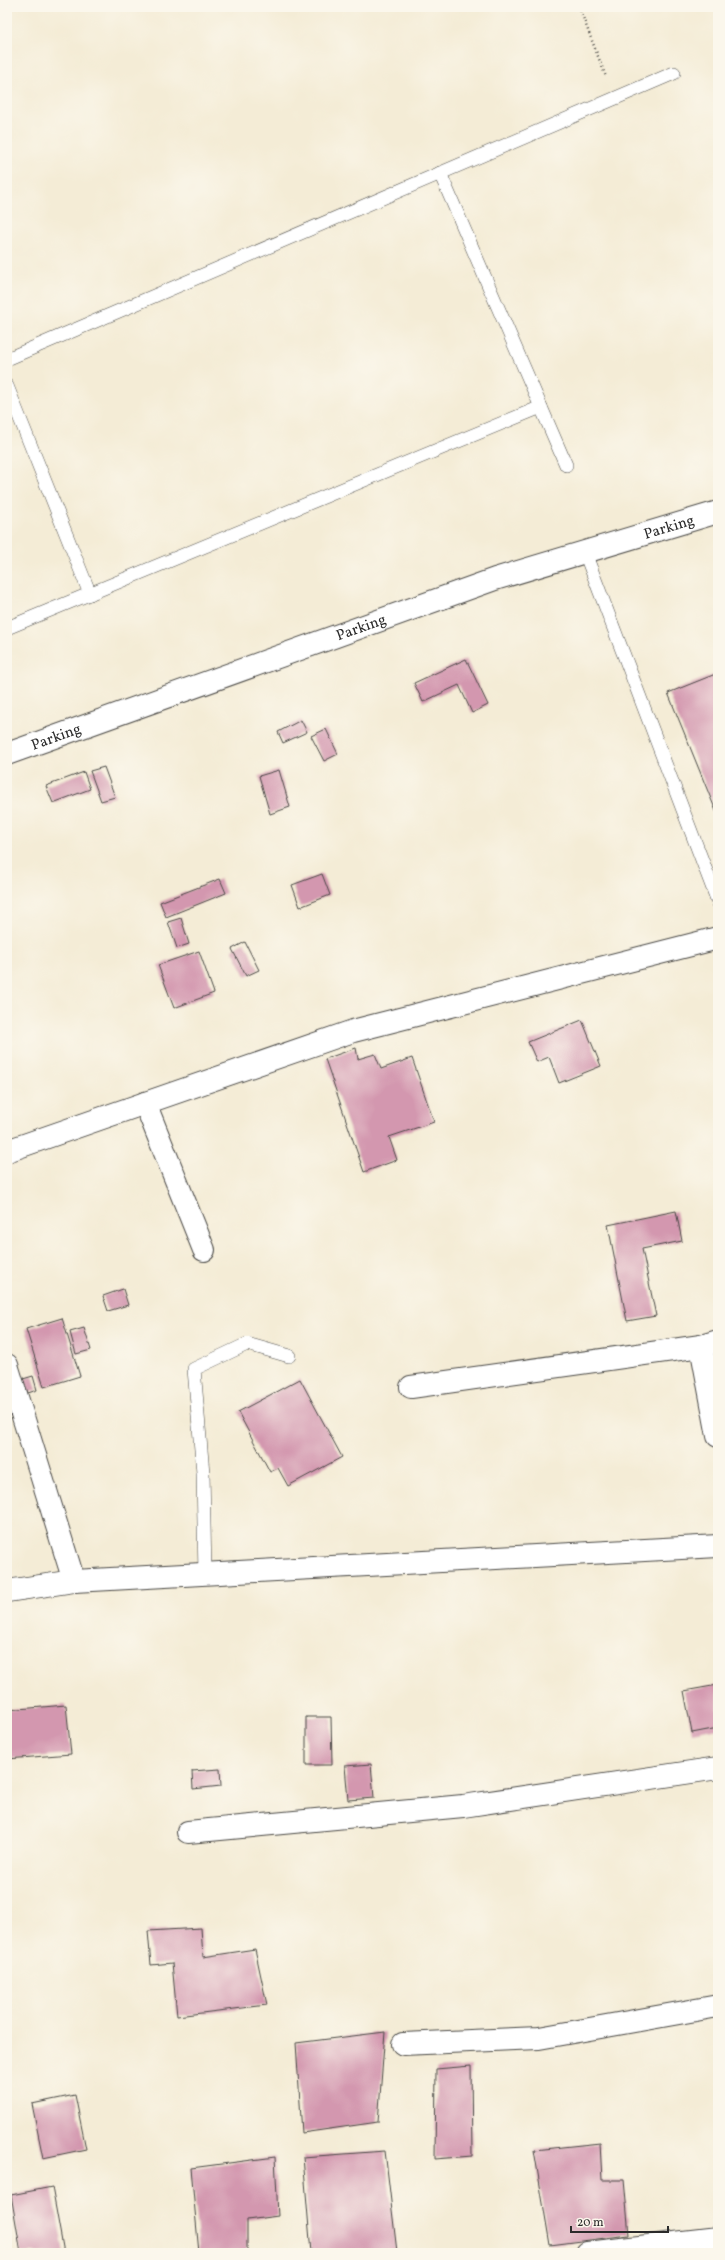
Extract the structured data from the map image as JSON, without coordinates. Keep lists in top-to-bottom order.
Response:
{
  "streets": {
    "street": ["Parking"]
  },
  "scale_bar": "20 m"
}
